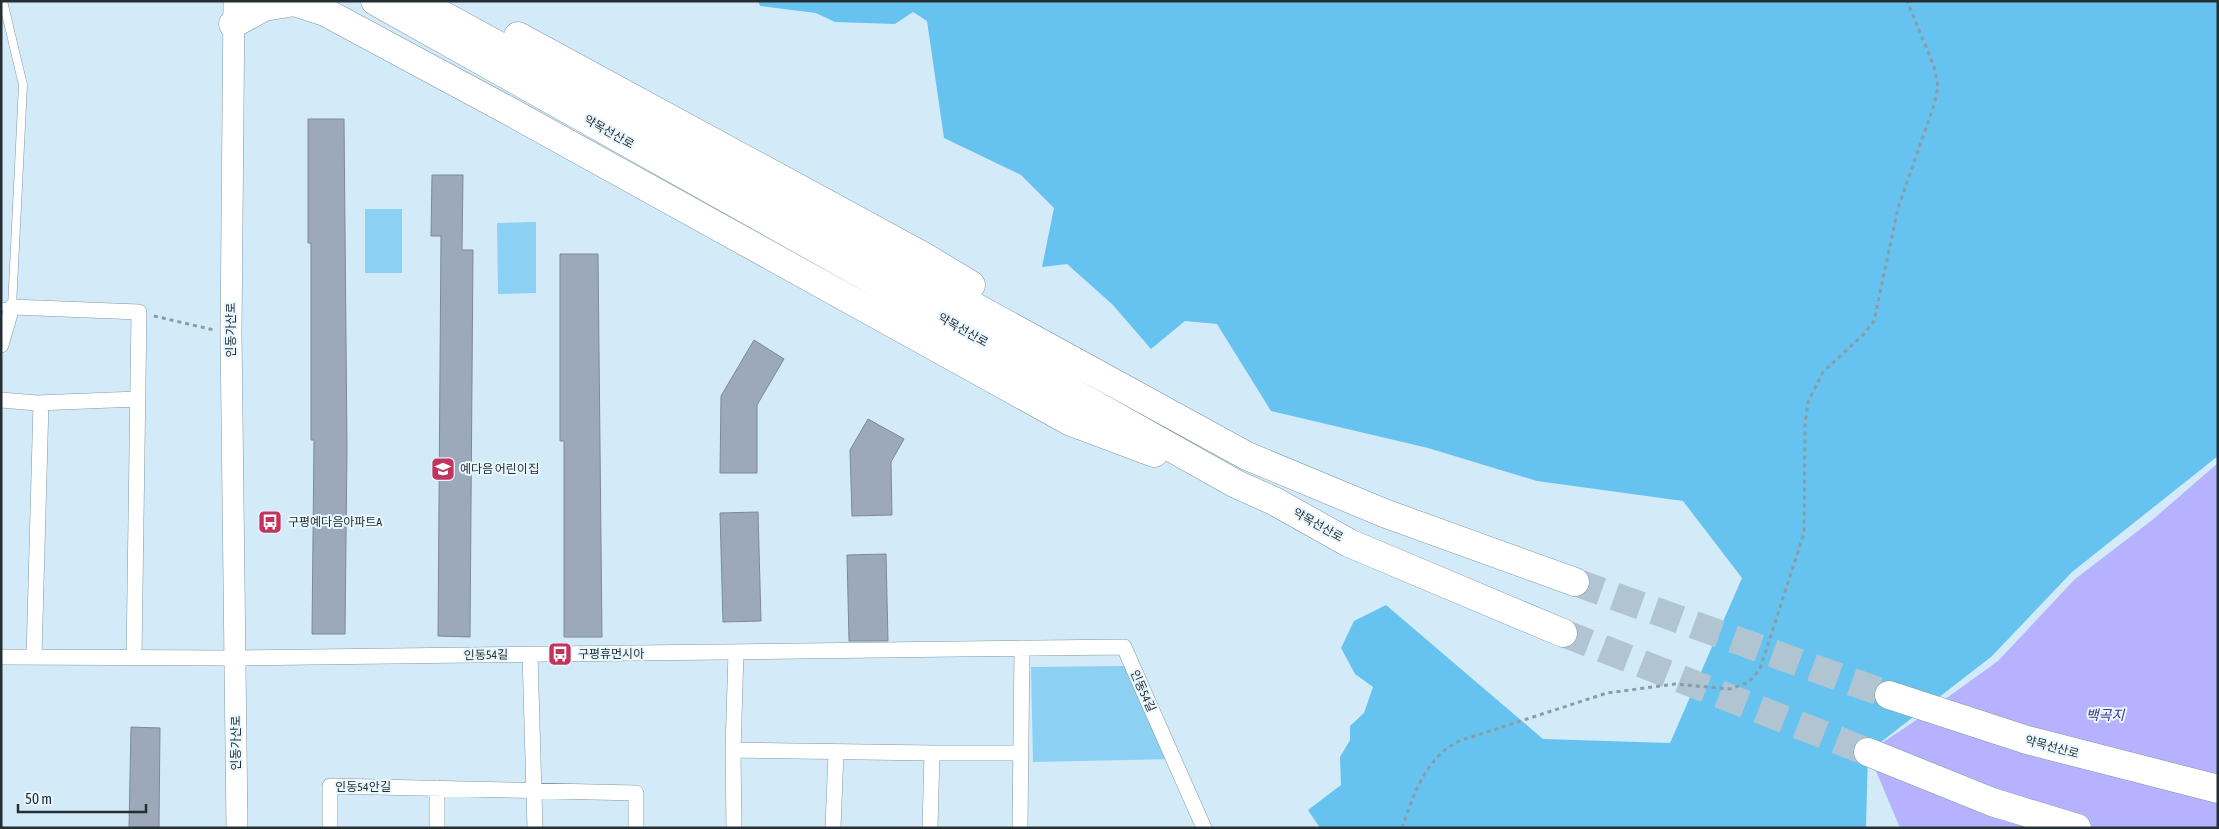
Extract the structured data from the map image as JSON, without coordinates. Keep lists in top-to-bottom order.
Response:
{
  "streets": {
    "highway": ["약목선산로"],
    "main road": ["인동가산로"],
    "street": ["인동54길", "인동54안길"]
  },
  "crossings": [
    ["인동가산로", "인동54길"]
  ],
  "water": ["백곡지"],
  "places": {
    "school or university": ["예다음 어린이집"],
    "bus stop": ["구평예다음아파트A", "구평휴먼시아"]
  },
  "scale_bar": "50 m"
}
